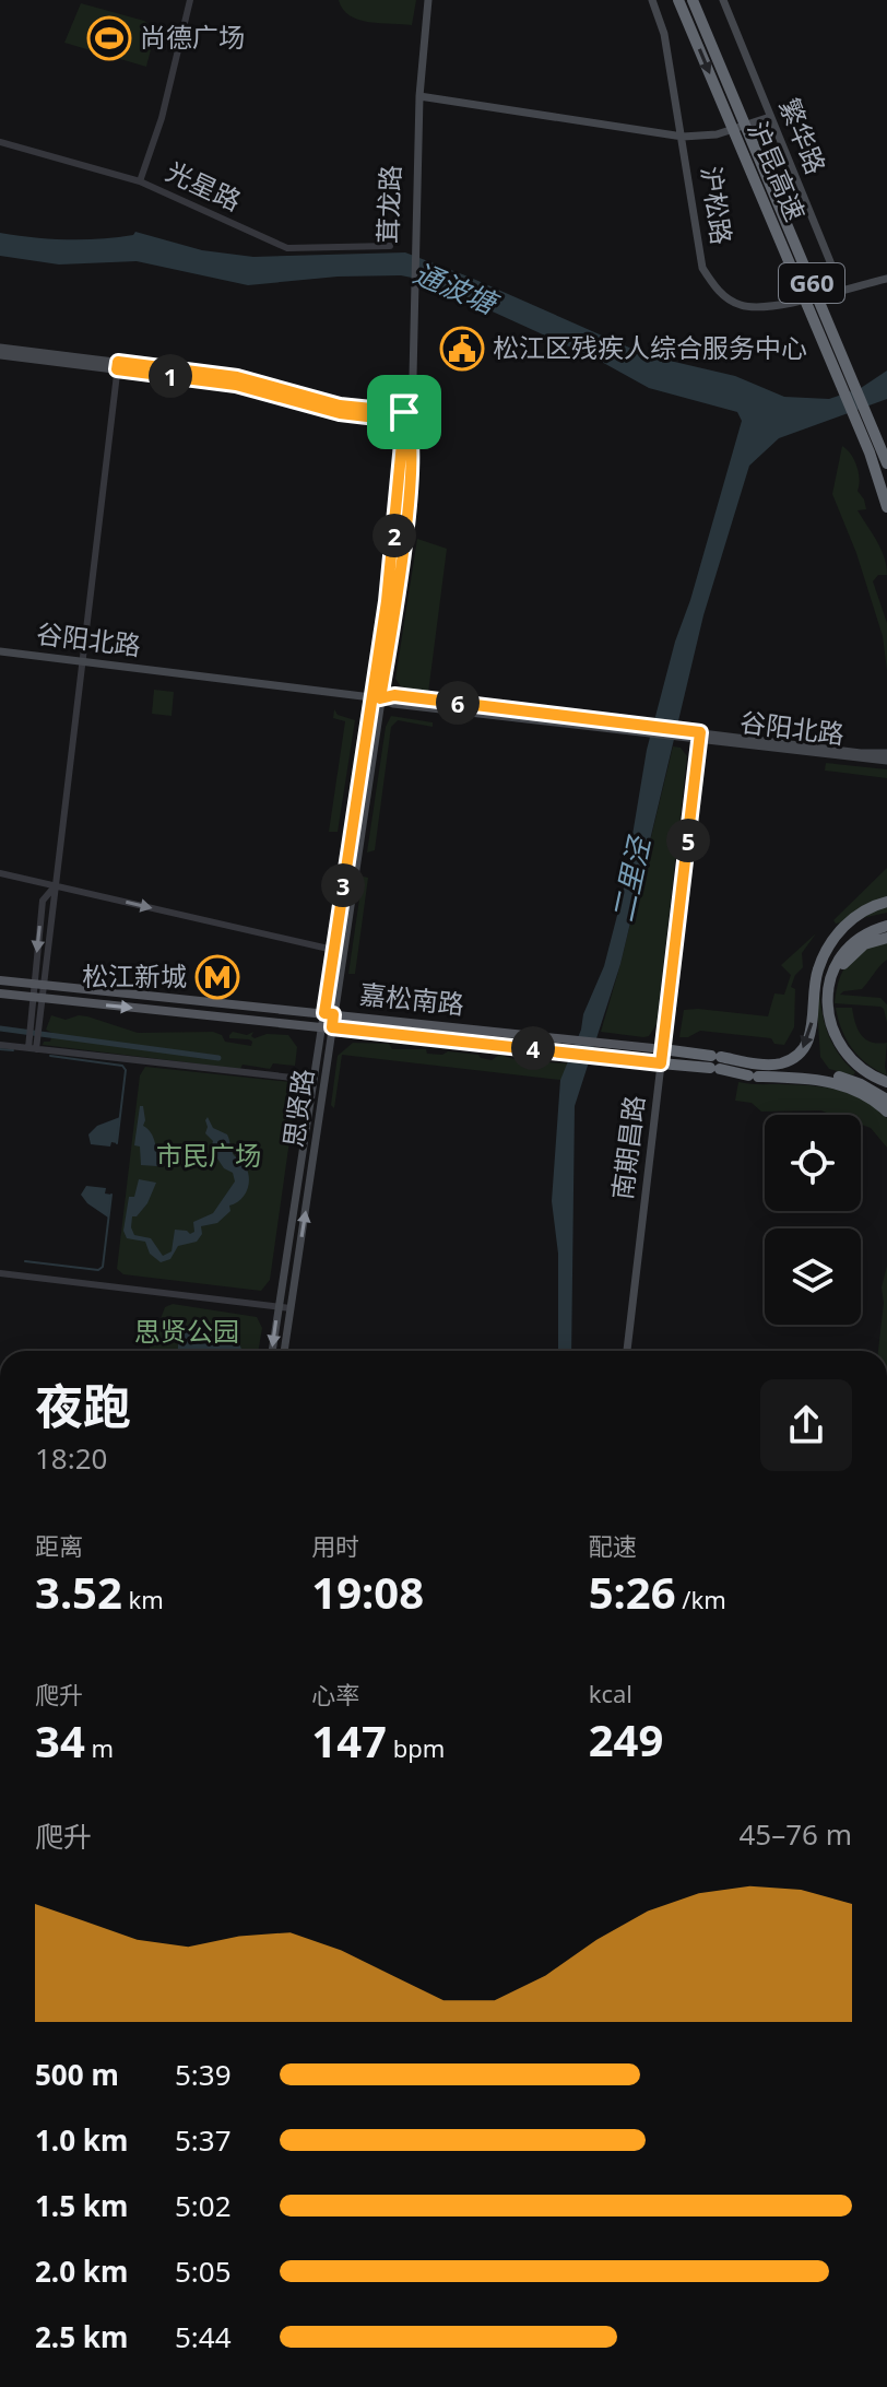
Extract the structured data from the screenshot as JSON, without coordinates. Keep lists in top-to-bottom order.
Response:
{
  "streets": {
    "highway": ["沪昆高速", "G60"],
    "main road": [
      "繁华路",
      "茸龙路",
      "沪松路",
      "谷阳北路",
      "嘉松南路",
      "思贤路",
      "南期昌路"
    ],
    "street": ["光星路"]
  },
  "crossings": [
    ["繁华路", "沪松路"],
    ["茸龙路", "思贤路"],
    ["谷阳北路", "思贤路"],
    ["谷阳北路", "南期昌路"],
    ["嘉松南路", "思贤路"],
    ["嘉松南路", "南期昌路"]
  ],
  "water": ["通波塘", "二里泾"],
  "parks": ["市民广场", "思贤公园"],
  "places": {
    "sports": ["尚德广场"],
    "public building": ["松江区残疾人综合服务中心"],
    "metro station": ["松江新城"]
  },
  "page": {
    "pins": [
      "1",
      "2",
      "6",
      "5",
      "3",
      "4"
    ],
    "heading": ["夜跑", "18:20"],
    "stats": [
      ["距离", "3.52 km"],
      ["用时", "19:08"],
      ["配速", "5:26 /km"],
      ["爬升", "34 m"],
      ["心率", "147 bpm"],
      ["kcal", "249"]
    ],
    "chart": ["爬升", "45–76 m"],
    "list": [
      {
        "name": "500 m",
        "note": "5:39"
      },
      {
        "name": "1.0 km",
        "note": "5:37"
      },
      {
        "name": "1.5 km",
        "note": "5:02"
      },
      {
        "name": "2.0 km",
        "note": "5:05"
      },
      {
        "name": "2.5 km",
        "note": "5:44"
      }
    ]
  }
}
